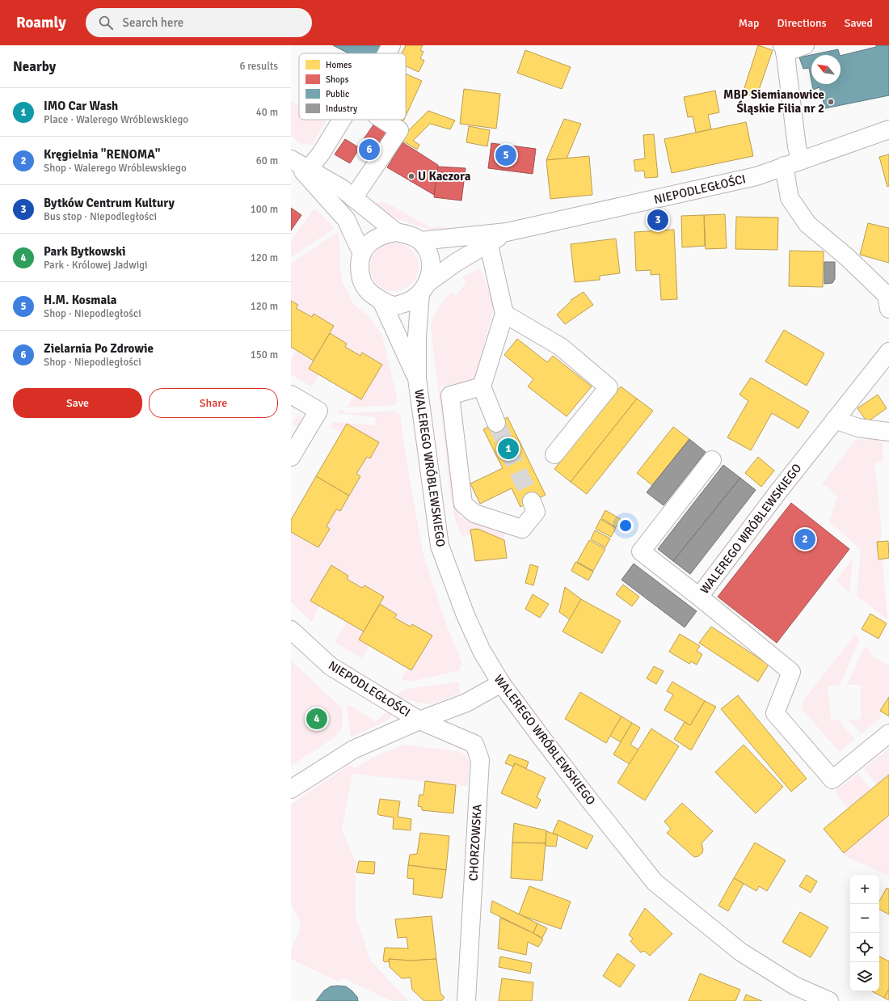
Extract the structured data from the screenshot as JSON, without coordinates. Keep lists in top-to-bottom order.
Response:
{
  "streets": {
    "street": ["NIEPODLEGŁOŚCI", "WALEREGO WRÓBLEWSKIEGO", "CHORZOWSKA"]
  },
  "crossings": [
    ["NIEPODLEGŁOŚCI", "WALEREGO WRÓBLEWSKIEGO"],
    ["NIEPODLEGŁOŚCI", "CHORZOWSKA"]
  ],
  "places": ["MBP Siemianowice Śląskie Filia nr 2", "U Kaczora"],
  "legend": [
    "Homes",
    "Shops",
    "Public",
    "Industry"
  ],
  "north": "top left",
  "page": {
    "header": "Roamly",
    "search": "Search here",
    "nav": ["Map", "Directions", "Saved"],
    "heading": ["Nearby", "6 results"],
    "list": [
      {
        "mark": "1",
        "name": "IMO Car Wash",
        "note": "Place · Walerego Wróblewskiego",
        "value": "40 m"
      },
      {
        "mark": "2",
        "name": "Kręgielnia \"RENOMA\"",
        "note": "Shop · Walerego Wróblewskiego",
        "value": "60 m"
      },
      {
        "mark": "3",
        "name": "Bytków Centrum Kultury",
        "note": "Bus stop · Niepodległości",
        "value": "100 m"
      },
      {
        "mark": "4",
        "name": "Park Bytkowski",
        "note": "Park · Królowej Jadwigi",
        "value": "120 m"
      },
      {
        "mark": "5",
        "name": "H.M. Kosmala",
        "note": "Shop · Niepodległości",
        "value": "120 m"
      },
      {
        "mark": "6",
        "name": "Zielarnia Po Zdrowie",
        "note": "Shop · Niepodległości",
        "value": "150 m"
      }
    ],
    "pins": [
      "6",
      "5",
      "3",
      "1",
      "2",
      "4"
    ],
    "buttons": ["Save", "Share"],
    "map_buttons": ["+", "−"]
  }
}
